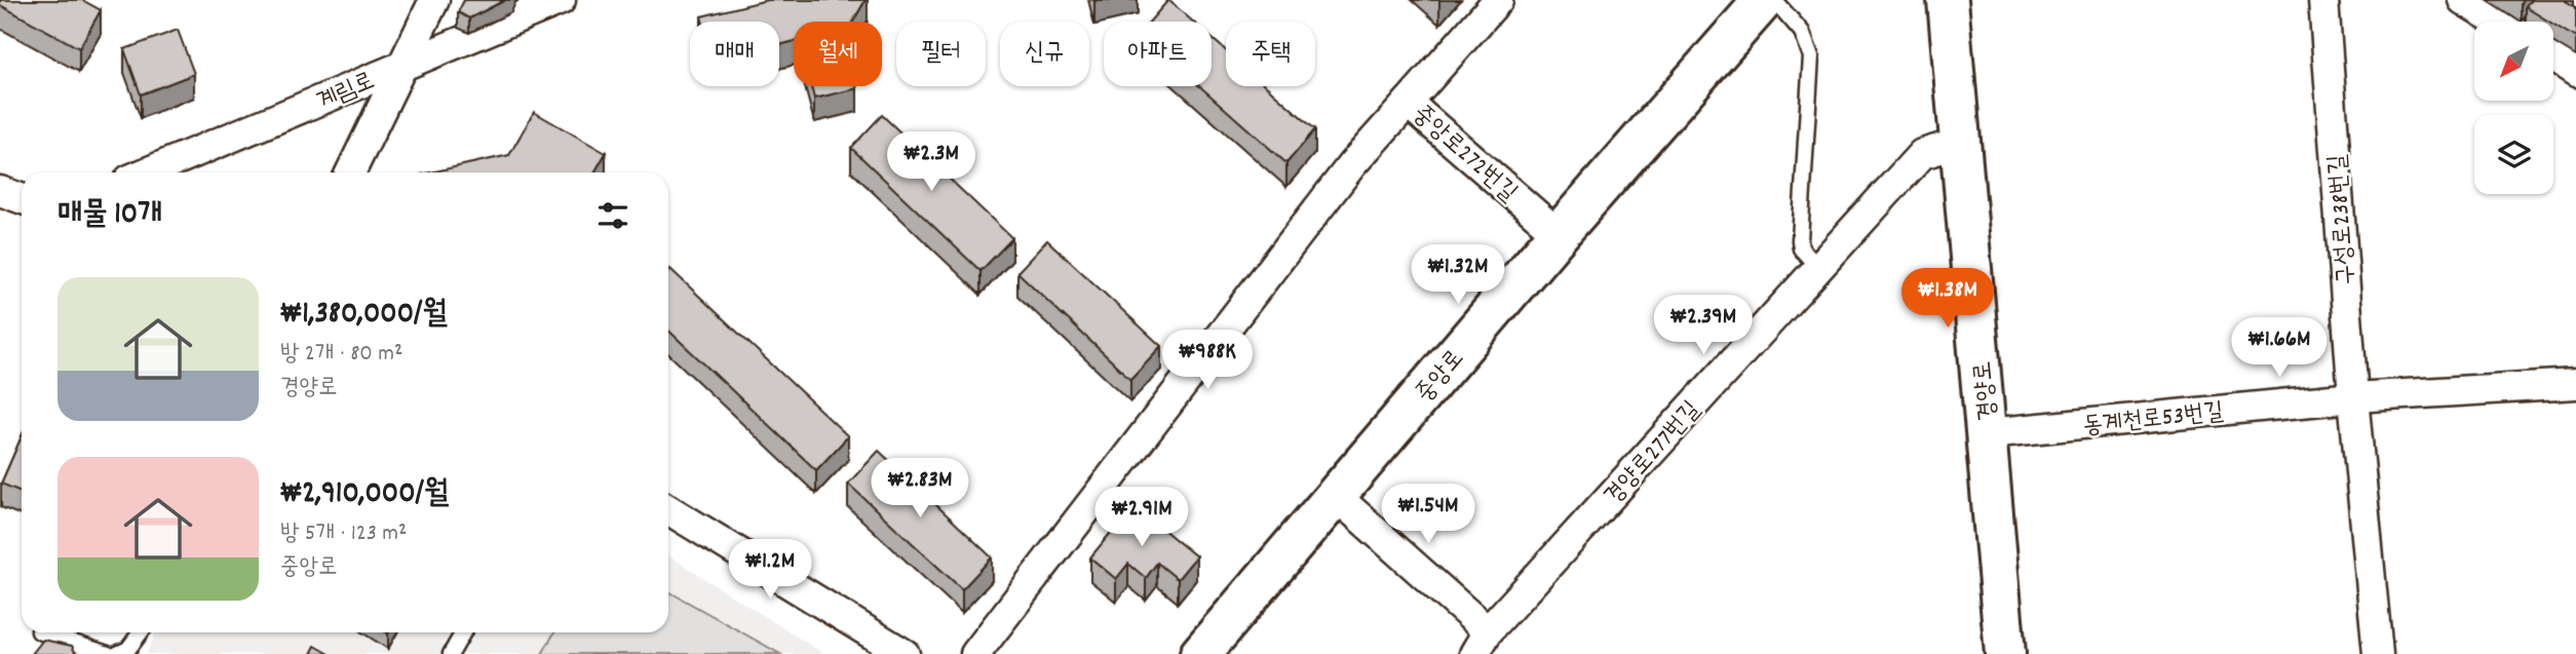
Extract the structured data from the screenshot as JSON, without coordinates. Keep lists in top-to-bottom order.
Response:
{
  "streets": {
    "main road": ["중앙로", "경양로"],
    "street": [
      "계림로",
      "중앙로272번길",
      "구성로238번길",
      "동계천로53번길",
      "경양로277번길"
    ]
  },
  "crossings": [
    ["중앙로272번길", "중앙로"],
    ["구성로238번길", "동계천로53번길"],
    ["경양로", "동계천로53번길"],
    ["경양로", "경양로277번길"]
  ],
  "north": "bottom left",
  "page": {
    "chip": [
      "매매",
      "월세",
      "필터",
      "신규",
      "아파트",
      "주택"
    ],
    "price": [
      "₩2.3M",
      "₩1.32M",
      "₩1.38M",
      "₩2.39M",
      "₩1.66M",
      "₩988K",
      "₩2.83M",
      "₩1.54M",
      "₩2.91M",
      "₩1.2M"
    ],
    "heading": "매물 10개",
    "list": [
      {
        "name": "₩1,380,000/월",
        "note": "방 2개 · 80 m² · 경양로"
      },
      {
        "name": "₩2,910,000/월",
        "note": "방 5개 · 123 m² · 중앙로"
      }
    ]
  }
}
